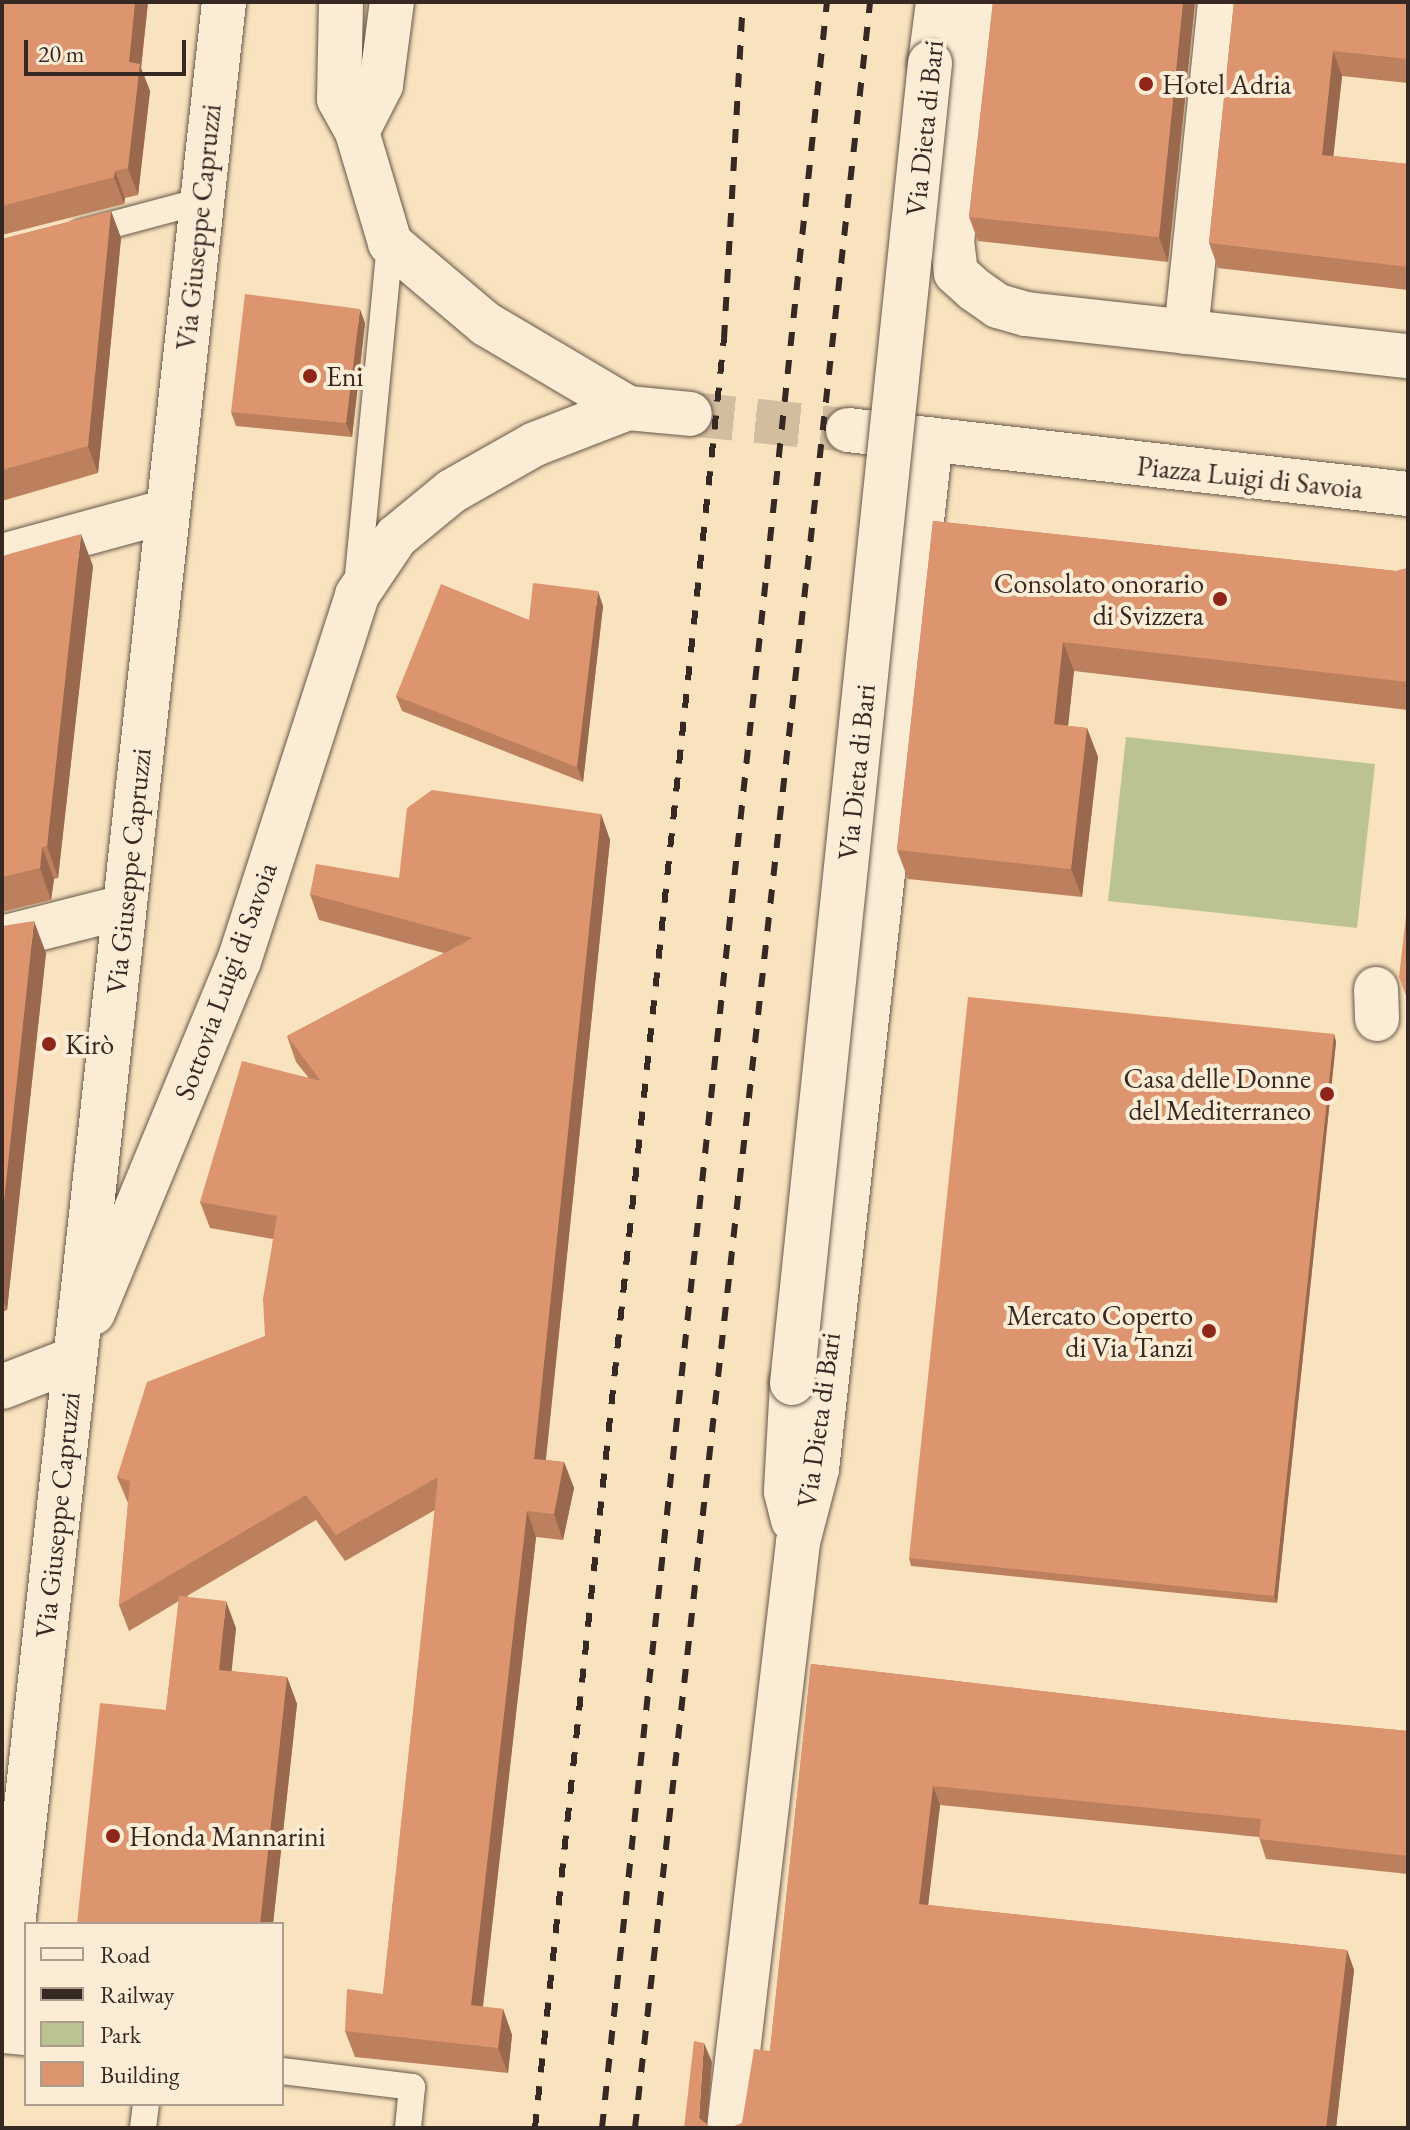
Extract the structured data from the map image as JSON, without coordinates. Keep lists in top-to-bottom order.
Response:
{
  "streets": {
    "street": [
      "Via Dieta di Bari",
      "Via Giuseppe Capruzzi",
      "Piazza Luigi di Savoia",
      "Sottovia Luigi di Savoia"
    ]
  },
  "crossings": [
    ["Via Dieta di Bari", "Piazza Luigi di Savoia"],
    ["Via Giuseppe Capruzzi", "Sottovia Luigi di Savoia"]
  ],
  "places": [
    "Hotel Adria",
    "Eni",
    "Consolato onorario di Svizzera",
    "Kirò",
    "Casa delle Donne del Mediterraneo",
    "Mercato Coperto di Via Tanzi",
    "Honda Mannarini"
  ],
  "legend": [
    "Road",
    "Railway",
    "Park",
    "Building"
  ],
  "scale_bar": "20 m"
}
